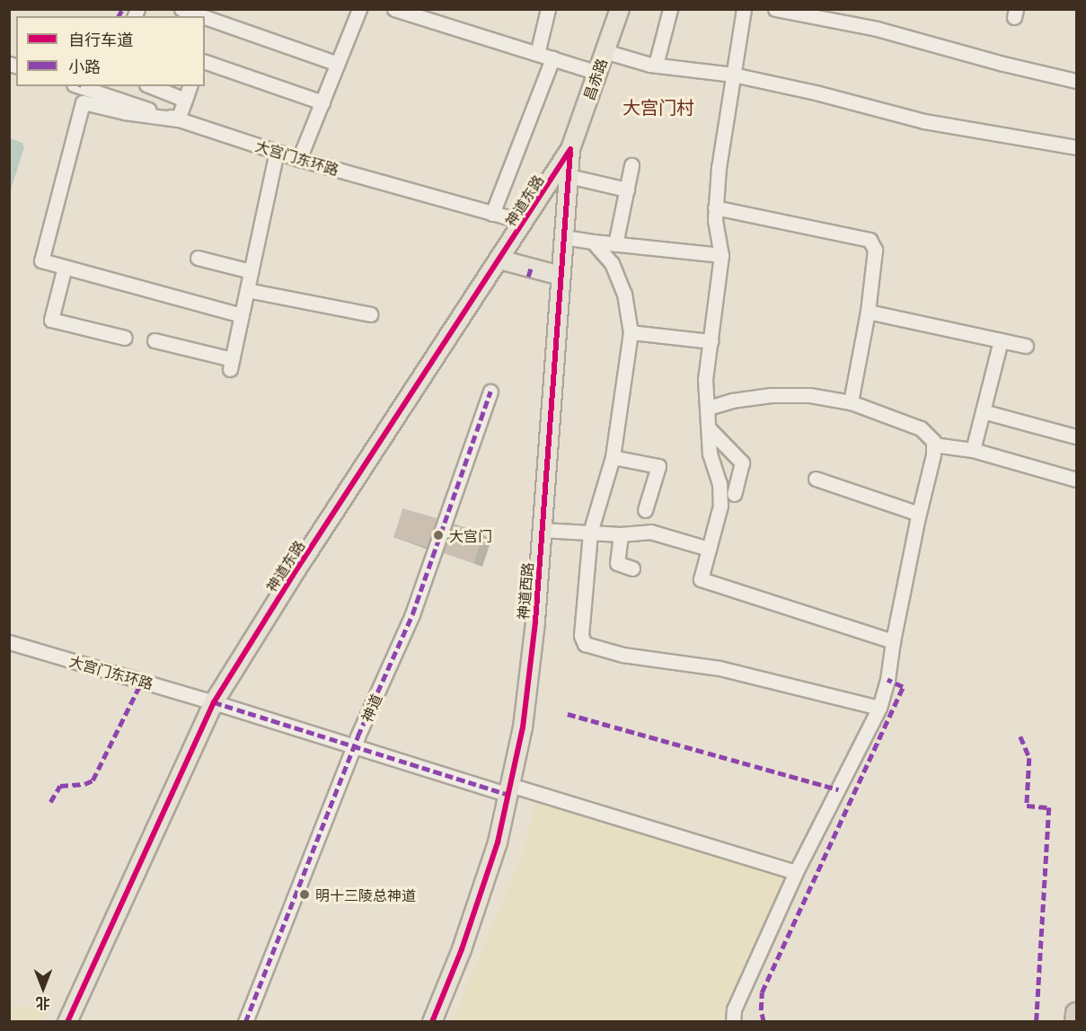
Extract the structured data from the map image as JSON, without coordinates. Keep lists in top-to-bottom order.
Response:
{
  "streets": {
    "main road": ["昌赤路", "神道东路", "神道西路"],
    "street": ["大宫门东环路", "神道"]
  },
  "crossings": [
    ["昌赤路", "神道东路"],
    ["昌赤路", "神道西路"],
    ["大宫门东环路", "神道东路"],
    ["大宫门东环路", "神道西路"],
    ["大宫门东环路", "神道"],
    ["神道东路", "神道西路"]
  ],
  "districts": ["大宫门村"],
  "places": ["大宫门", "明十三陵总神道"],
  "legend": ["自行车道", "小路"],
  "north": "bottom"
}
